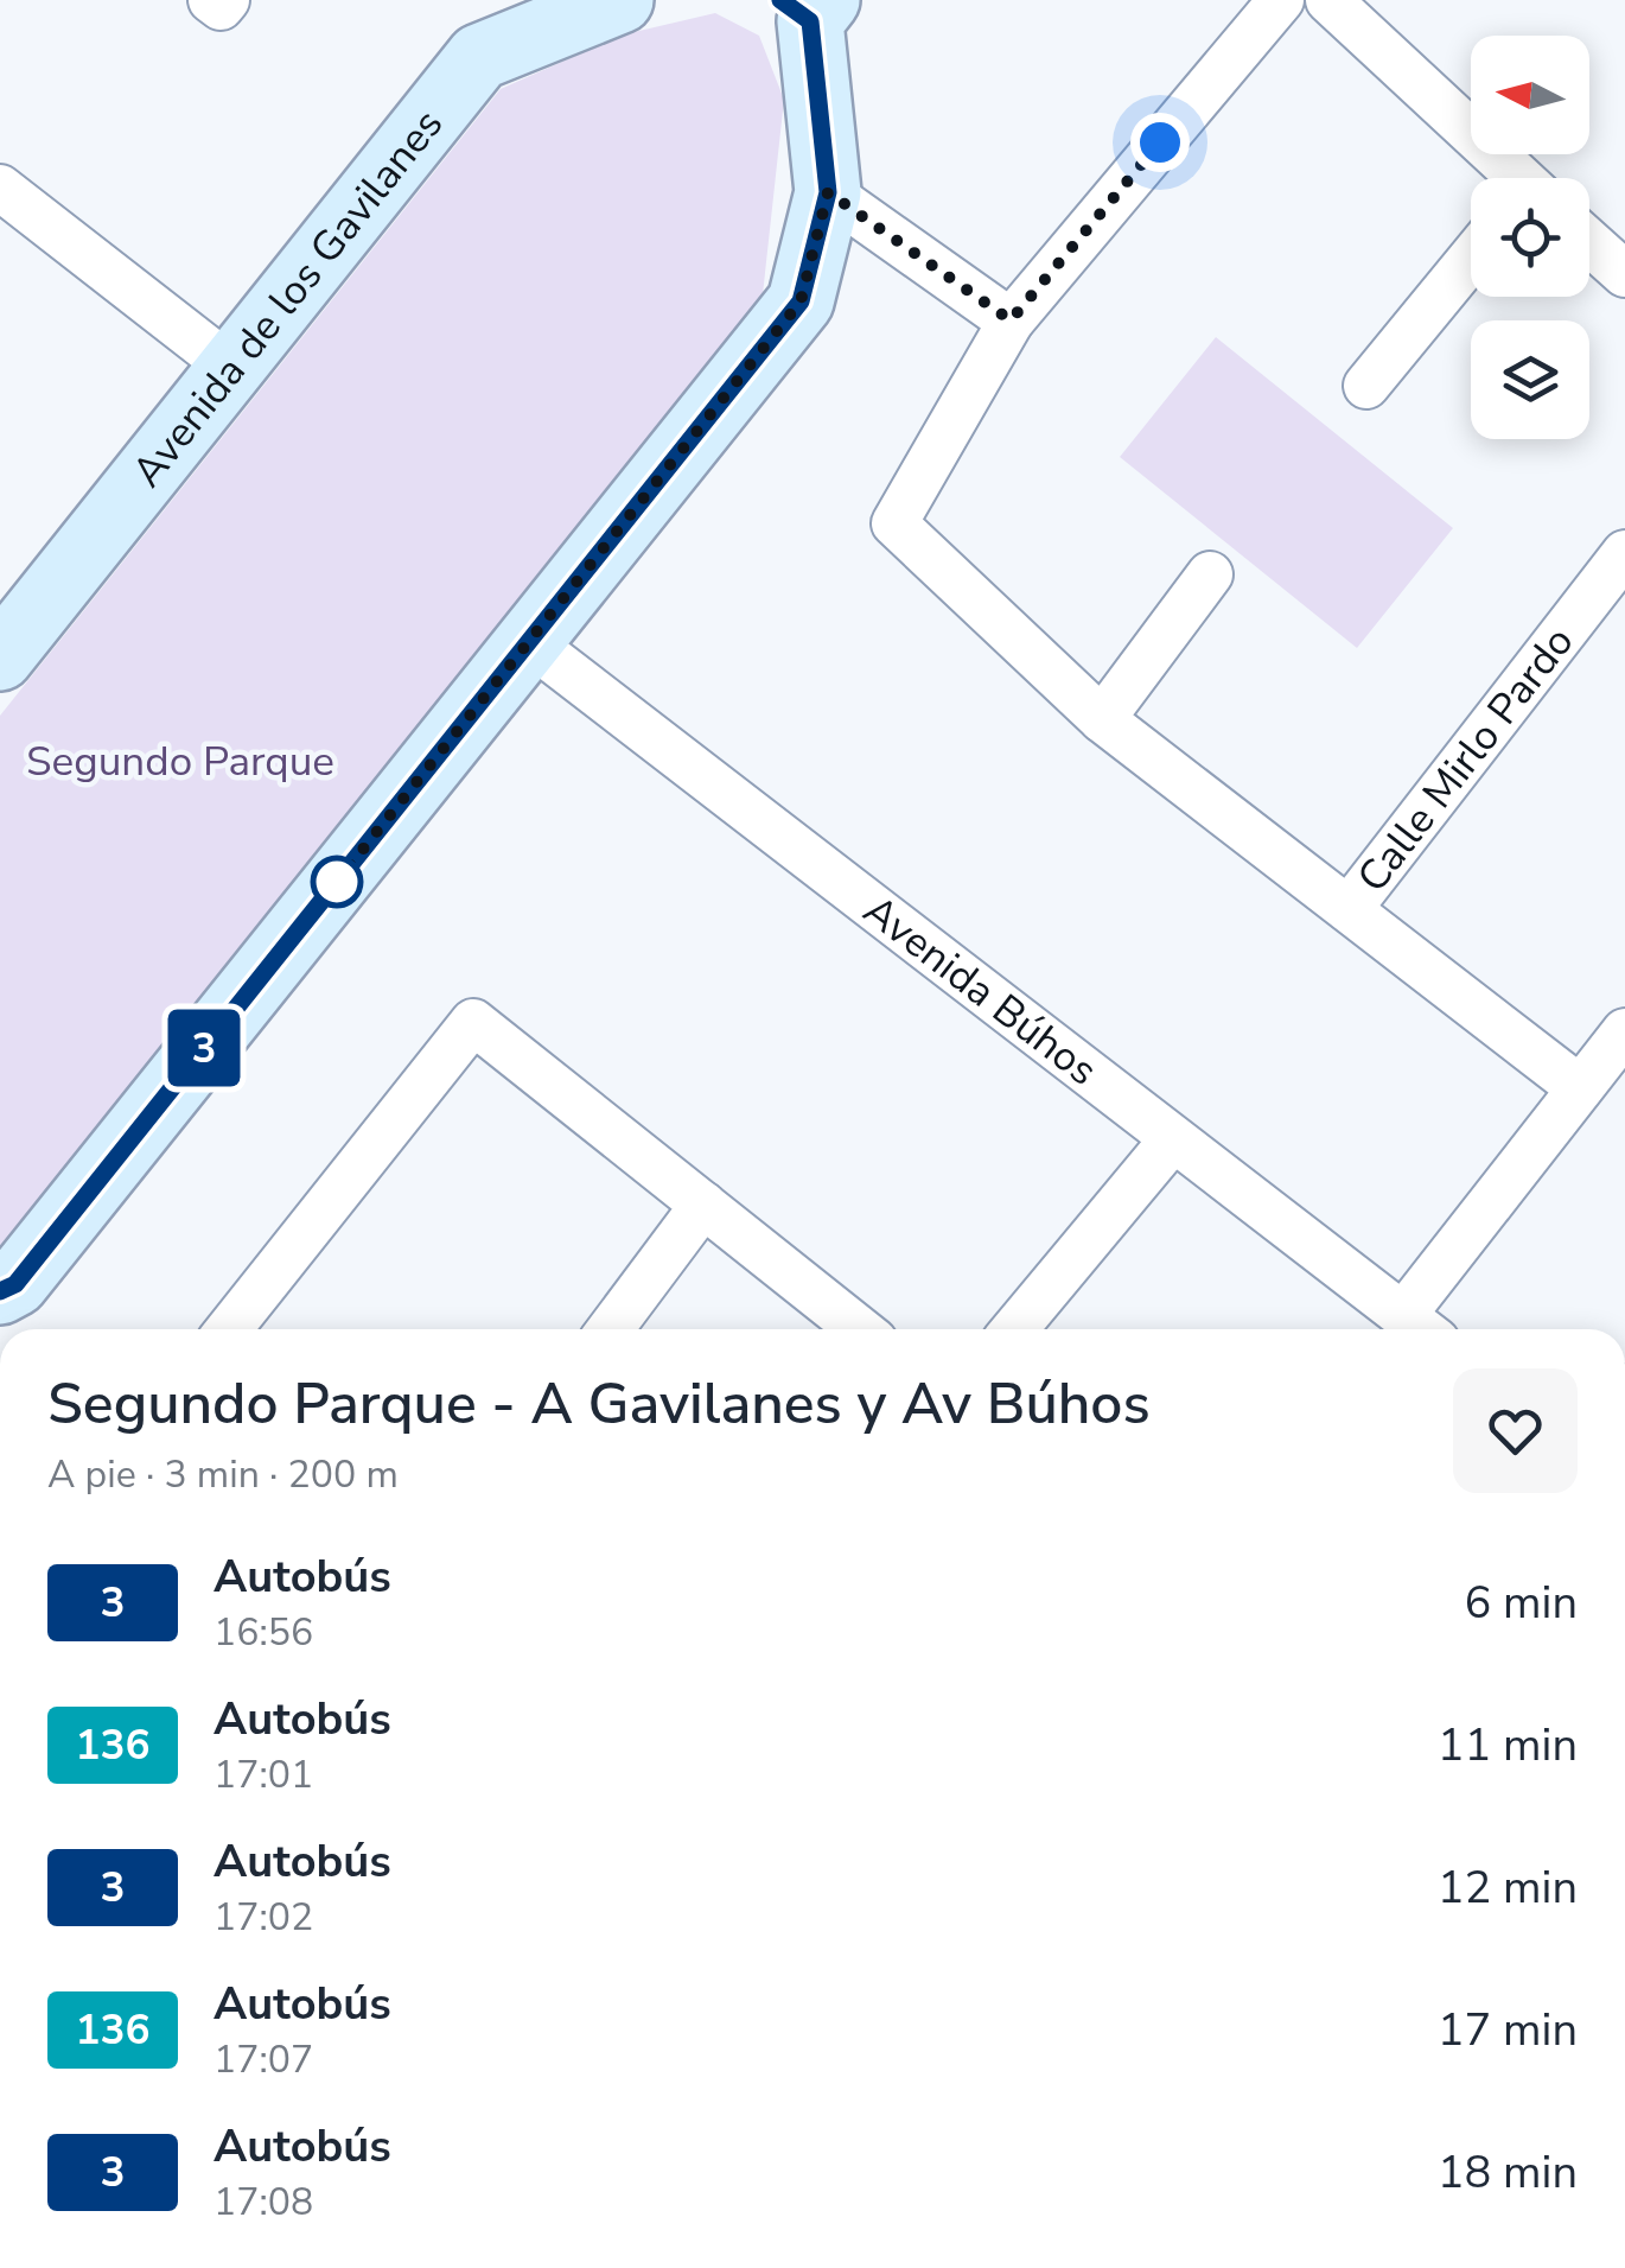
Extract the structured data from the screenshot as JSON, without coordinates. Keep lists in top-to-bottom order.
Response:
{
  "streets": {
    "main road": ["Avenida de los Gavilanes"],
    "street": ["Calle Mirlo Pardo", "Avenida Búhos"]
  },
  "parks": ["Segundo Parque"],
  "lines": ["bus line 3"],
  "north": "left",
  "page": {
    "on_map": "3",
    "heading": ["Segundo Parque - A Gavilanes y Av Búhos", "A pie · 3 min · 200 m"],
    "list": [
      {
        "mark": "3",
        "name": "Autobús",
        "note": "16:56",
        "value": "6 min"
      },
      {
        "mark": "136",
        "name": "Autobús",
        "note": "17:01",
        "value": "11 min"
      },
      {
        "mark": "3",
        "name": "Autobús",
        "note": "17:02",
        "value": "12 min"
      },
      {
        "mark": "136",
        "name": "Autobús",
        "note": "17:07",
        "value": "17 min"
      },
      {
        "mark": "3",
        "name": "Autobús",
        "note": "17:08",
        "value": "18 min"
      }
    ]
  }
}
